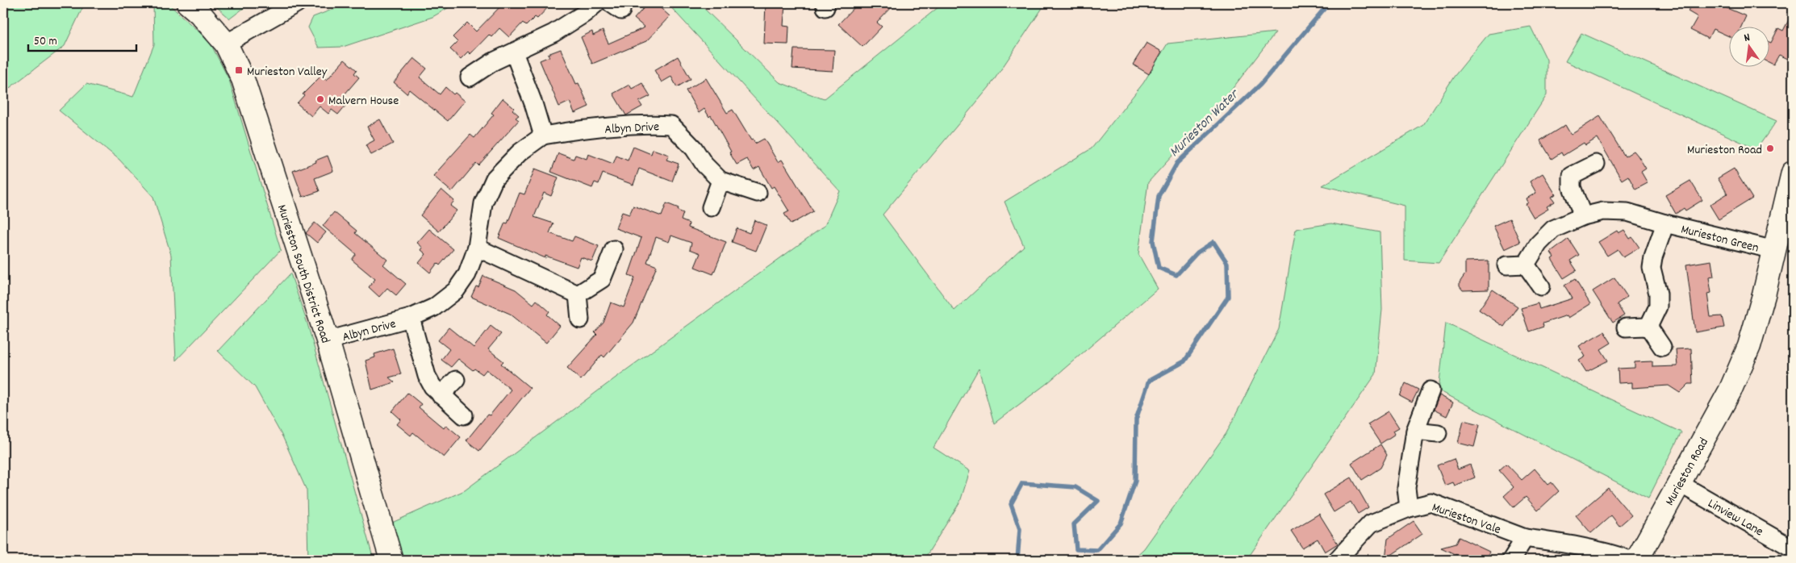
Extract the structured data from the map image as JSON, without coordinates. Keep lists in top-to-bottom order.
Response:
{
  "streets": {
    "street": [
      "Albyn Drive",
      "Murieston Green",
      "Murieston South District Road",
      "Murieston Road",
      "Linview Lane",
      "Murieston Vale"
    ]
  },
  "crossings": [
    ["Albyn Drive", "Murieston South District Road"],
    ["Murieston Green", "Murieston Road"],
    ["Murieston Road", "Linview Lane"]
  ],
  "water": ["Murieston Water"],
  "places": {
    "transit": ["Murieston Valley"],
    "other": ["Malvern House", "Murieston Road"]
  },
  "scale_bar": "50 m",
  "north": "top"
}
